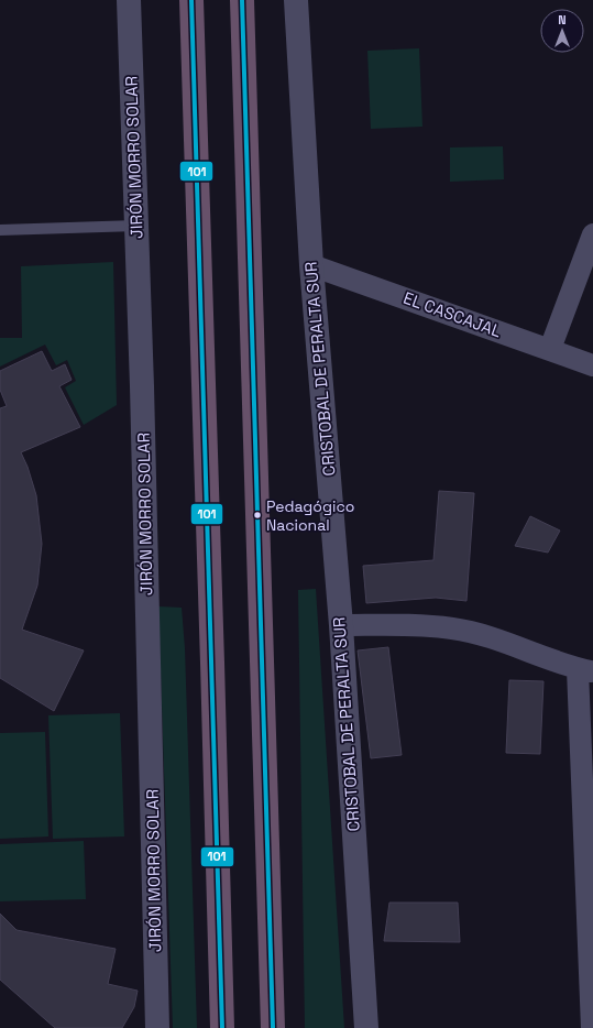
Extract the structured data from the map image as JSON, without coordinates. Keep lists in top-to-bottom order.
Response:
{
  "streets": {
    "street": ["JIRÓN MORRO SOLAR", "EL CASCAJAL", "CRISTOBAL DE PERALTA SUR"]
  },
  "crossings": [
    ["EL CASCAJAL", "CRISTOBAL DE PERALTA SUR"]
  ],
  "places": ["Pedagógico Nacional"],
  "lines": ["transit line 101"],
  "north": "top"
}
